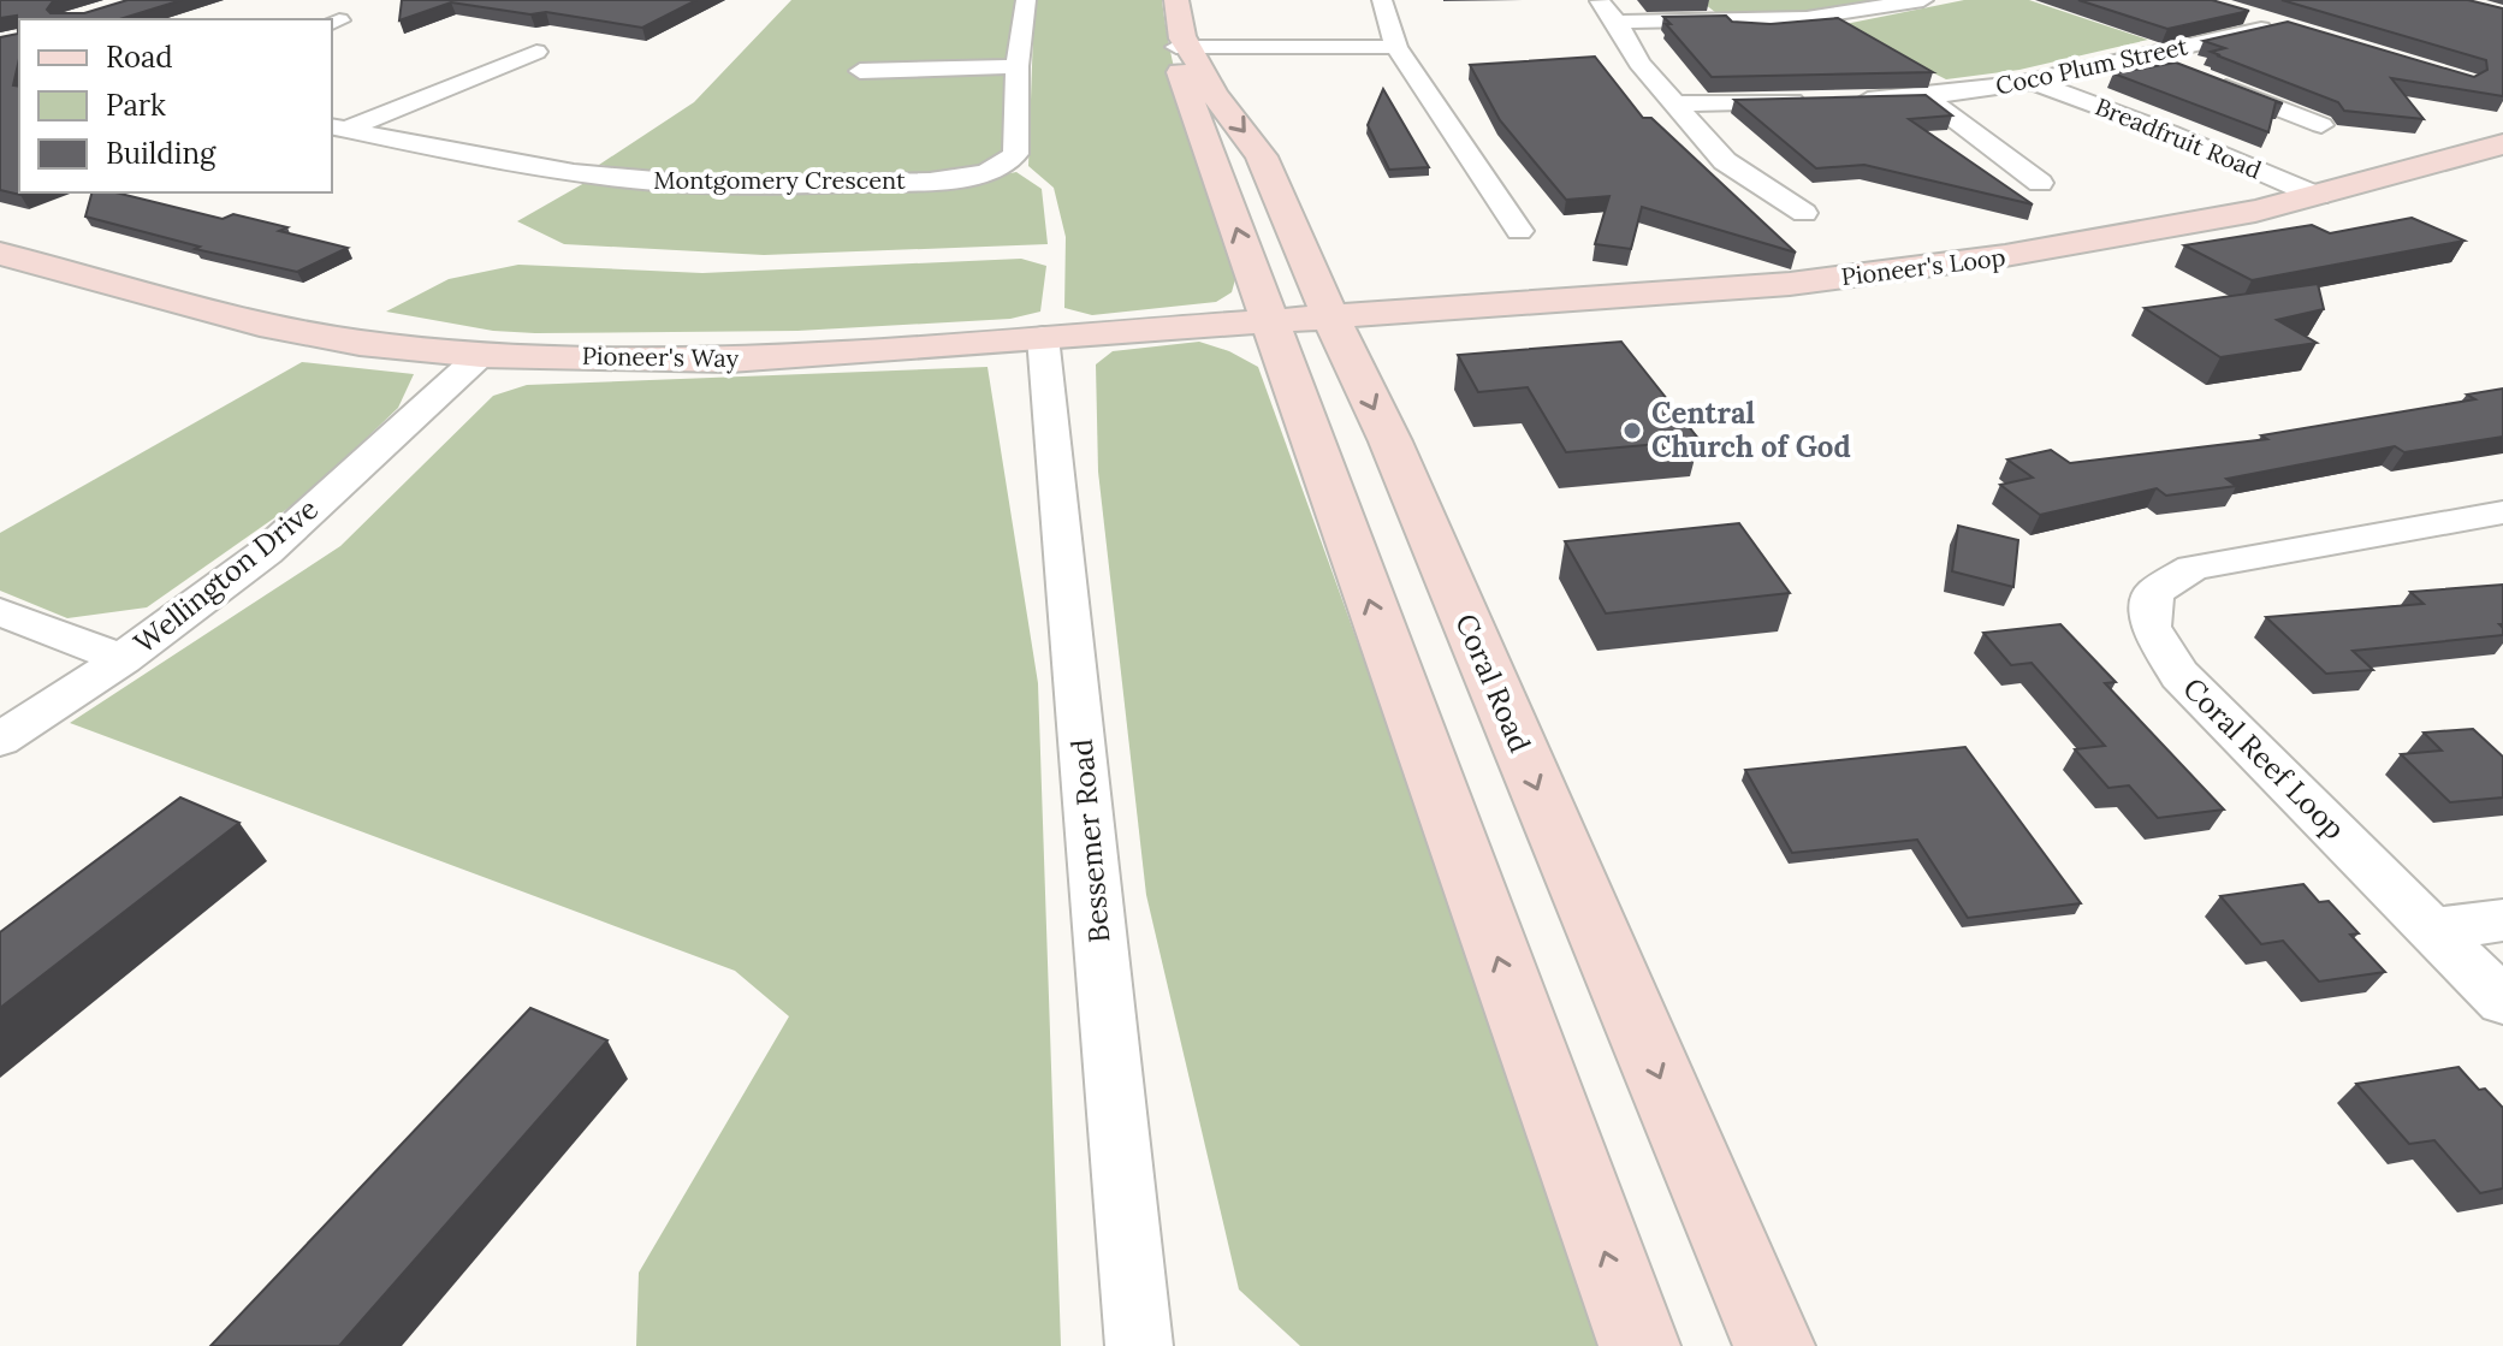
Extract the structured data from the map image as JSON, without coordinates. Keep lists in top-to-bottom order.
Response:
{
  "streets": {
    "main road": ["Pioneer's Loop", "Pioneer's Way", "Coral Road"],
    "street": [
      "Coco Plum Street",
      "Breadfruit Road",
      "Montgomery Crescent",
      "Wellington Drive",
      "Coral Reef Loop",
      "Bessemer Road"
    ]
  },
  "crossings": [
    ["Coco Plum Street", "Breadfruit Road"],
    ["Breadfruit Road", "Pioneer's Loop"],
    ["Pioneer's Loop", "Pioneer's Way"],
    ["Pioneer's Loop", "Coral Road"],
    ["Pioneer's Way", "Wellington Drive"],
    ["Pioneer's Way", "Coral Road"],
    ["Pioneer's Way", "Bessemer Road"]
  ],
  "places": ["Central Church of God"],
  "legend": ["Road", "Park", "Building"]
}
